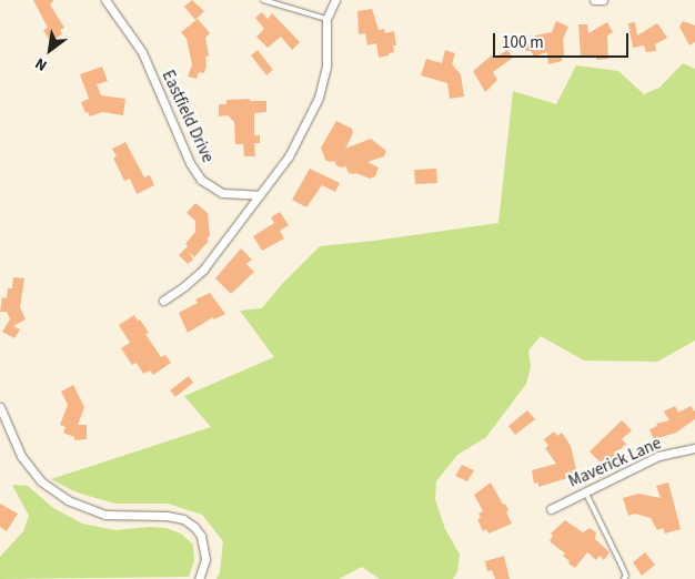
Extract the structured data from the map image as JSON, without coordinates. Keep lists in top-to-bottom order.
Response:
{
  "streets": {
    "street": ["Eastfield Drive", "Maverick Lane"]
  },
  "scale_bar": "100 m",
  "north": "bottom left"
}
